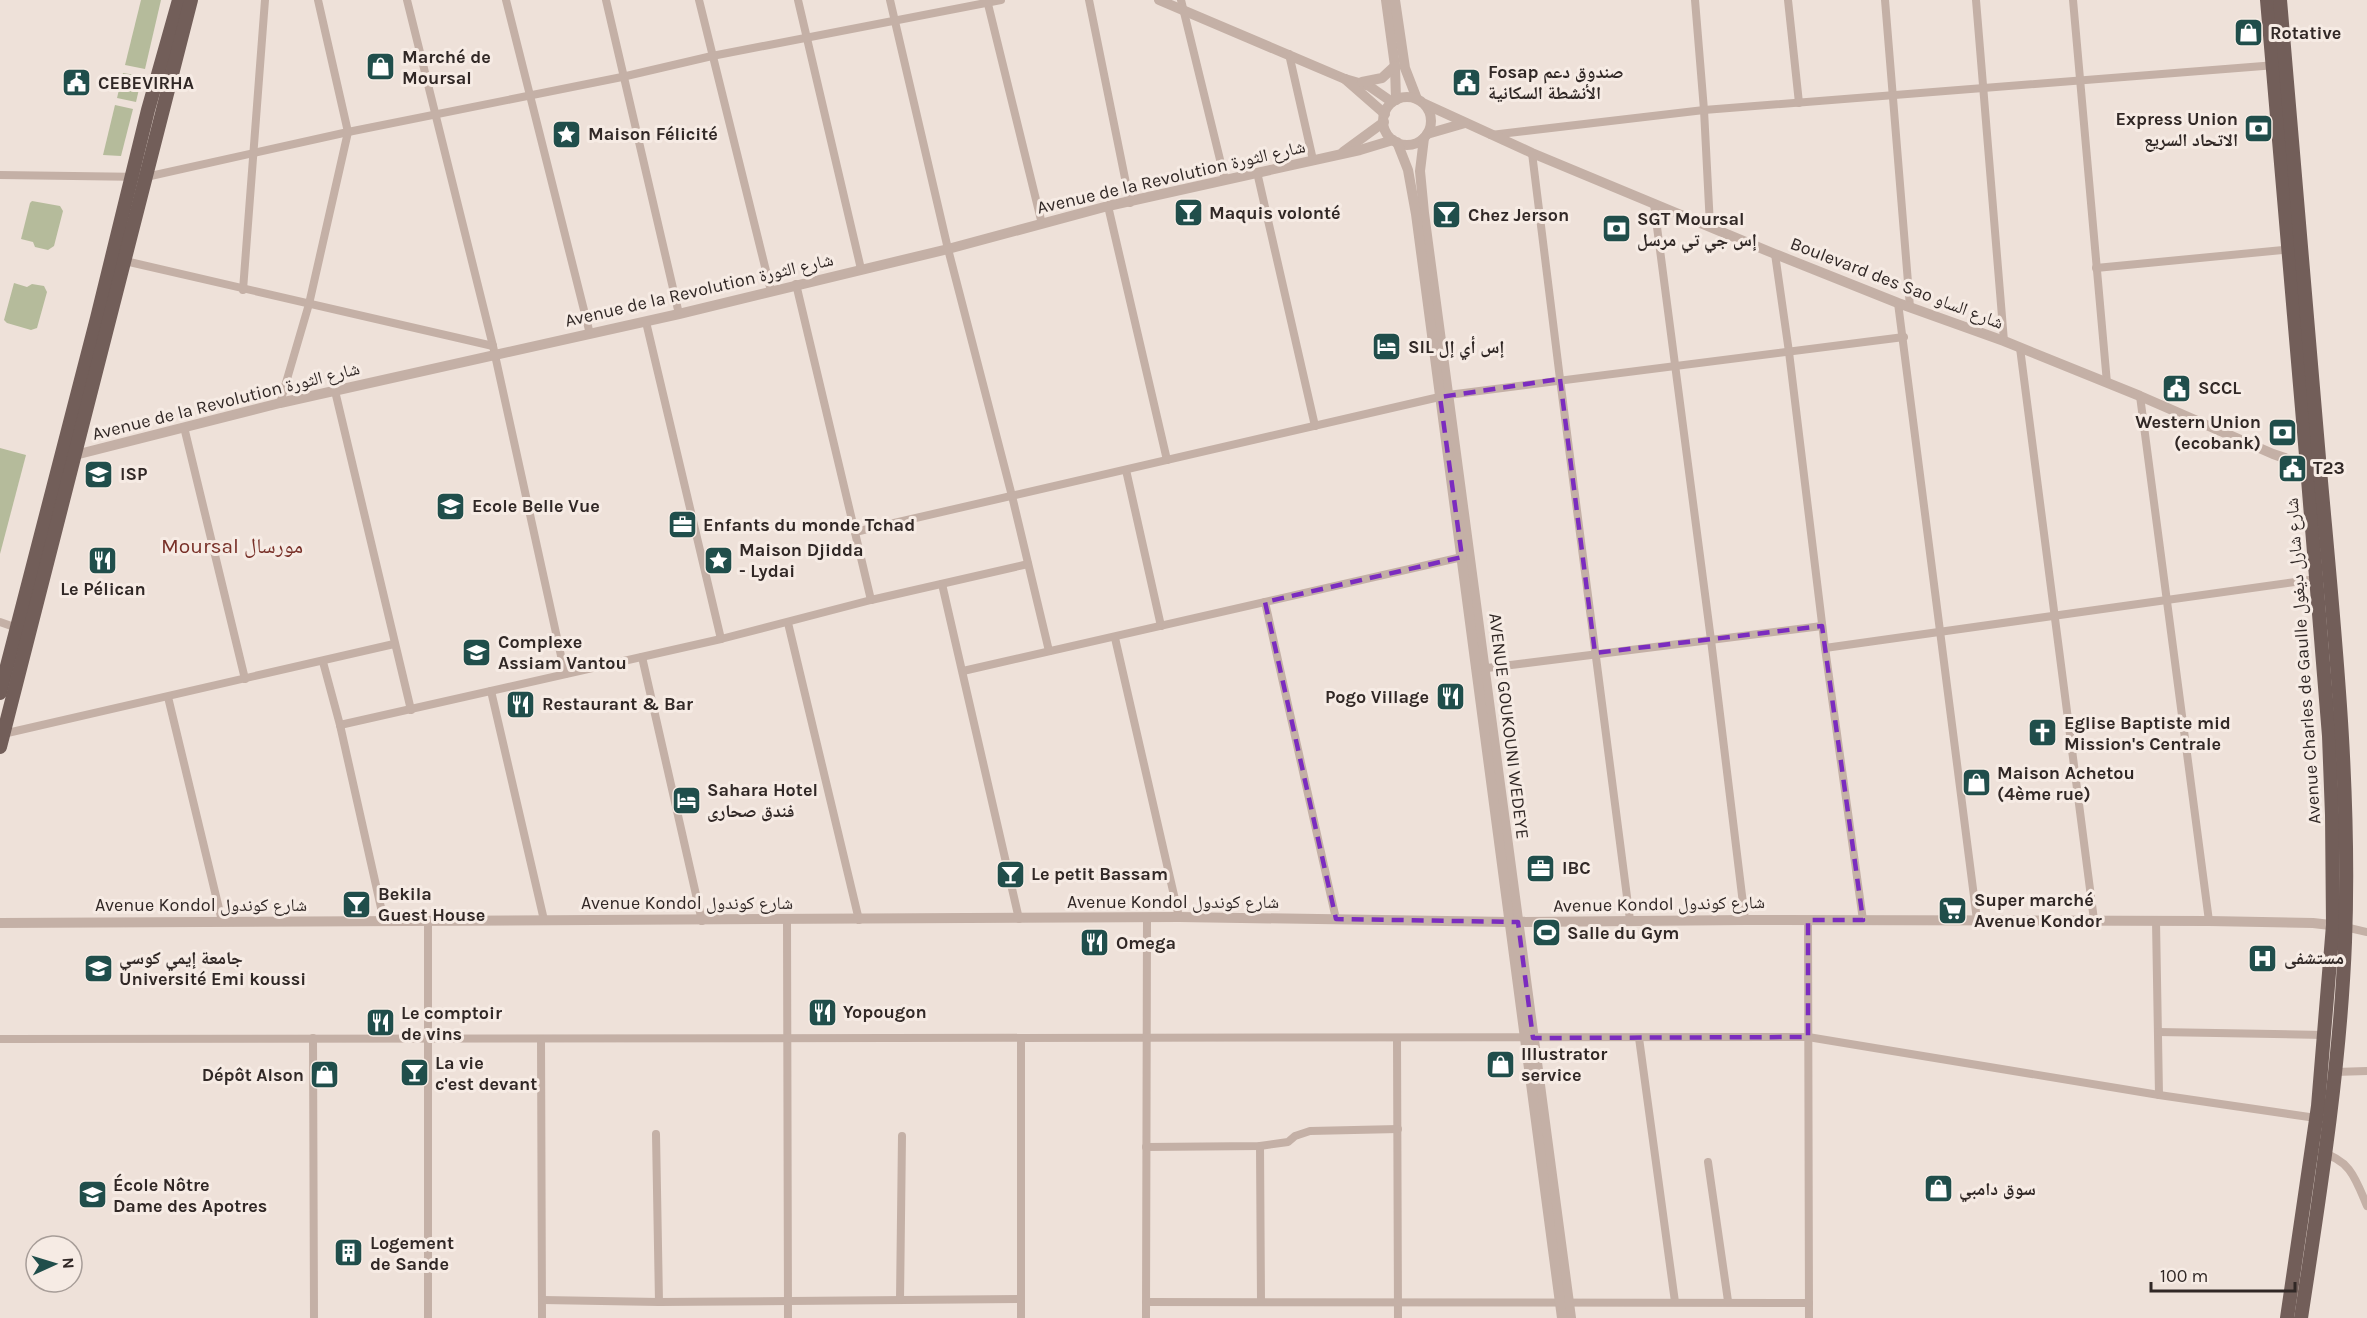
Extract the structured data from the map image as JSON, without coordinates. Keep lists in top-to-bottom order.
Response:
{
  "streets": {
    "main road": ["Avenue Charles de Gaulle شارع شارل ديغول"],
    "street": [
      "Avenue de la Revolution شارع الثورة",
      "Boulevard des Sao شارع الساو",
      "AVENUE GOUKOUNI WEDEYE",
      "Avenue Kondol شارع كوندول"
    ]
  },
  "crossings": [
    ["Avenue de la Revolution شارع الثورة", "Boulevard des Sao شارع الساو"],
    ["Avenue de la Revolution شارع الثورة", "AVENUE GOUKOUNI WEDEYE"],
    ["Boulevard des Sao شارع الساو", "Avenue Charles de Gaulle شارع شارل ديغول"],
    ["Boulevard des Sao شارع الساو", "AVENUE GOUKOUNI WEDEYE"],
    ["Avenue Charles de Gaulle شارع شارل ديغول", "Avenue Kondol شارع كوندول"],
    ["AVENUE GOUKOUNI WEDEYE", "Avenue Kondol شارع كوندول"]
  ],
  "districts": ["Moursal مورسال"],
  "places": {
    "shop": [
      "Rotative",
      "Marché de Moursal",
      "Maison Achetou (4ème rue)",
      "Illustrator service",
      "Dépôt Alson",
      "سوق دامبي"
    ],
    "public building": [
      "Fosap صندوق دعم الأنشطة السكانية",
      "CEBEVIRHA",
      "SCCL",
      "T23"
    ],
    "bank": ["Express Union الاتحاد السريع", "SGT Moursal إس جي تي مرسل", "Western Union (ecobank)"],
    "place": ["Maison Félicité", "Maison Djidda - Lydai"],
    "bar": [
      "Maquis volonté",
      "Chez Jerson",
      "Le petit Bassam",
      "Bekila Guest House",
      "La vie c'est devant"
    ],
    "hotel": ["SIL إس أي إل", "Sahara Hotel فندق صحارى"],
    "school or university": [
      "ISP",
      "Ecole Belle Vue",
      "Complexe Assiam Vantou",
      "جامعة إيمي كوسي Université Emi koussi",
      "École Nôtre Dame des Apotres"
    ],
    "office": ["Enfants du monde Tchad", "IBC"],
    "restaurant": [
      "Le Pélican",
      "Pogo Village",
      "Restaurant & Bar",
      "Omega",
      "Yopougon",
      "Le comptoir de vins"
    ],
    "church": ["Eglise Baptiste mid Mission's Centrale"],
    "supermarket": ["Super marché Avenue Kondor"],
    "sports": ["Salle du Gym"],
    "hospital": ["مستشفى"],
    "building": ["Logement de Sande"]
  },
  "scale_bar": "100 m",
  "north": "right"
}
